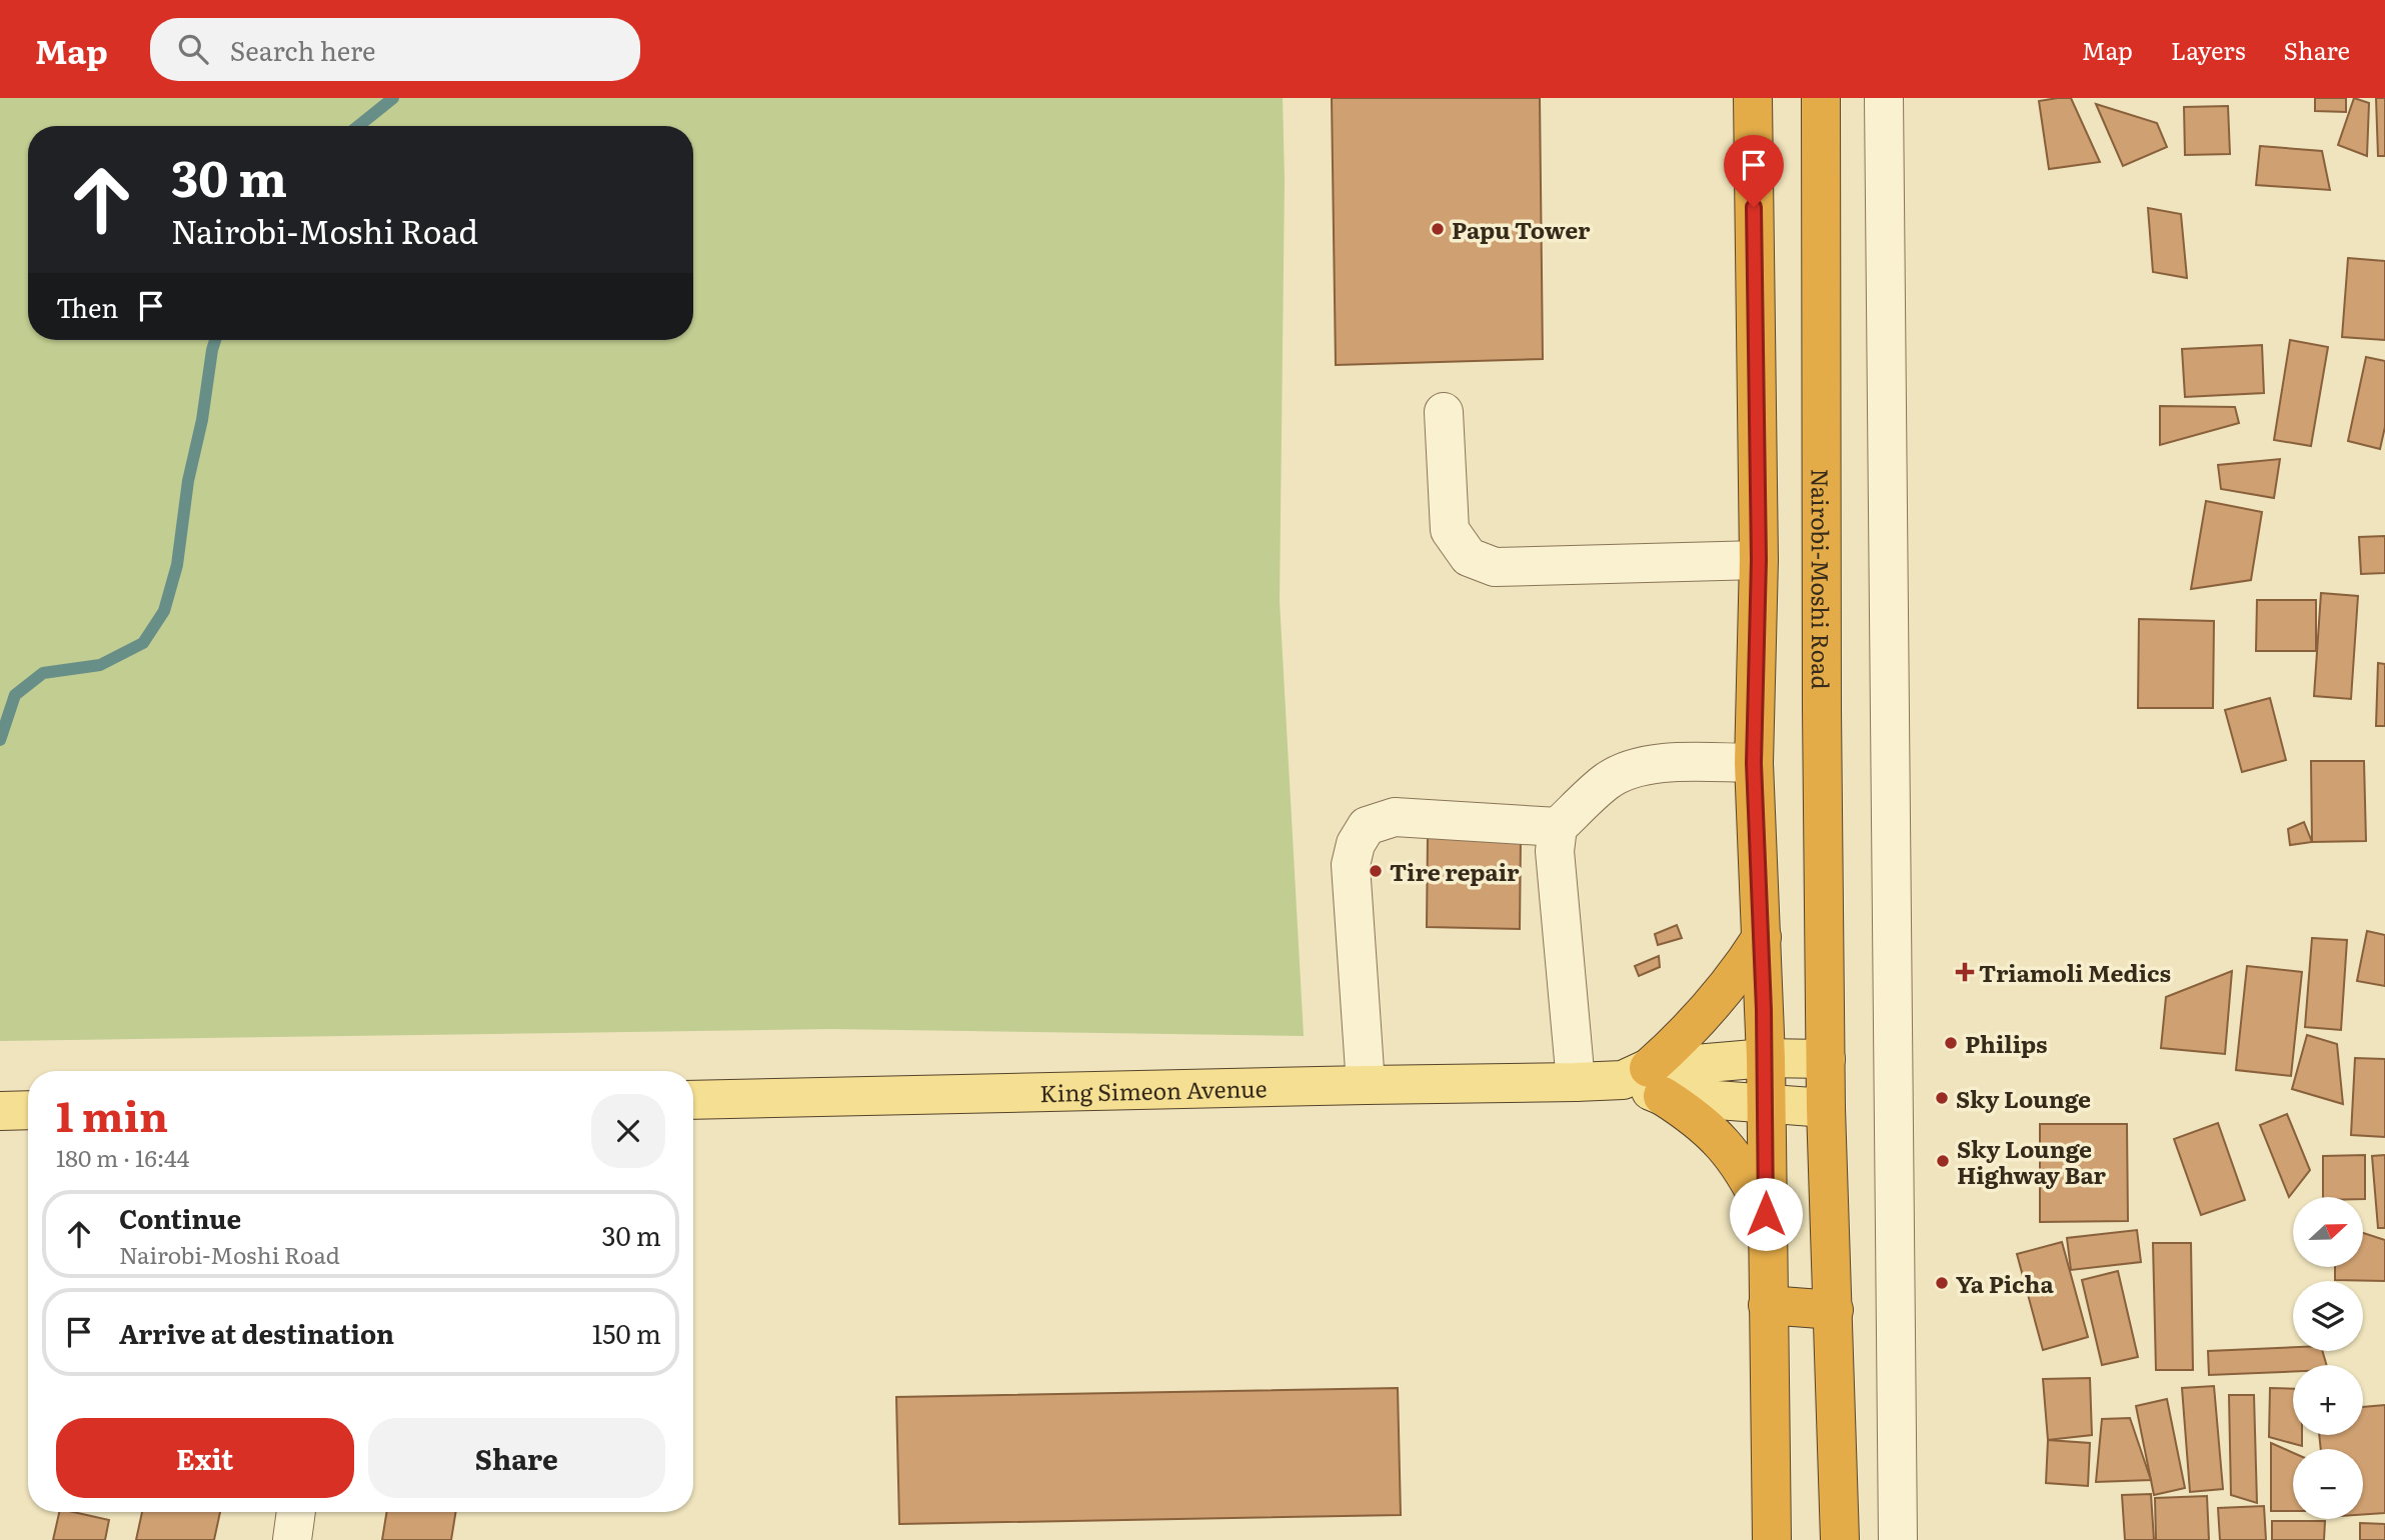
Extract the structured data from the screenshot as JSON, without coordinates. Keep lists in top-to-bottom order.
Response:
{
  "streets": {
    "highway": ["Nairobi-Moshi Road"],
    "main road": ["King Simeon Avenue"]
  },
  "places": {
    "other": [
      "Papu Tower",
      "Tire repair",
      "Philips",
      "Sky Lounge",
      "Sky Lounge Highway Bar",
      "Ya Picha"
    ],
    "health": ["Triamoli Medics"]
  },
  "north": "right",
  "page": {
    "header": "Map",
    "search": "Search here",
    "nav": ["Map", "Layers", "Share"],
    "turn": ["30 m", "Nairobi-Moshi Road"],
    "then": "Then",
    "heading": ["1 min", "180 m · 16:44"],
    "list": [
      {
        "name": "Continue",
        "note": "Nairobi-Moshi Road",
        "value": "30 m"
      },
      {
        "name": "Arrive at destination",
        "value": "150 m"
      }
    ],
    "map_buttons": ["+", "−"],
    "buttons": ["Exit", "Share"]
  }
}
